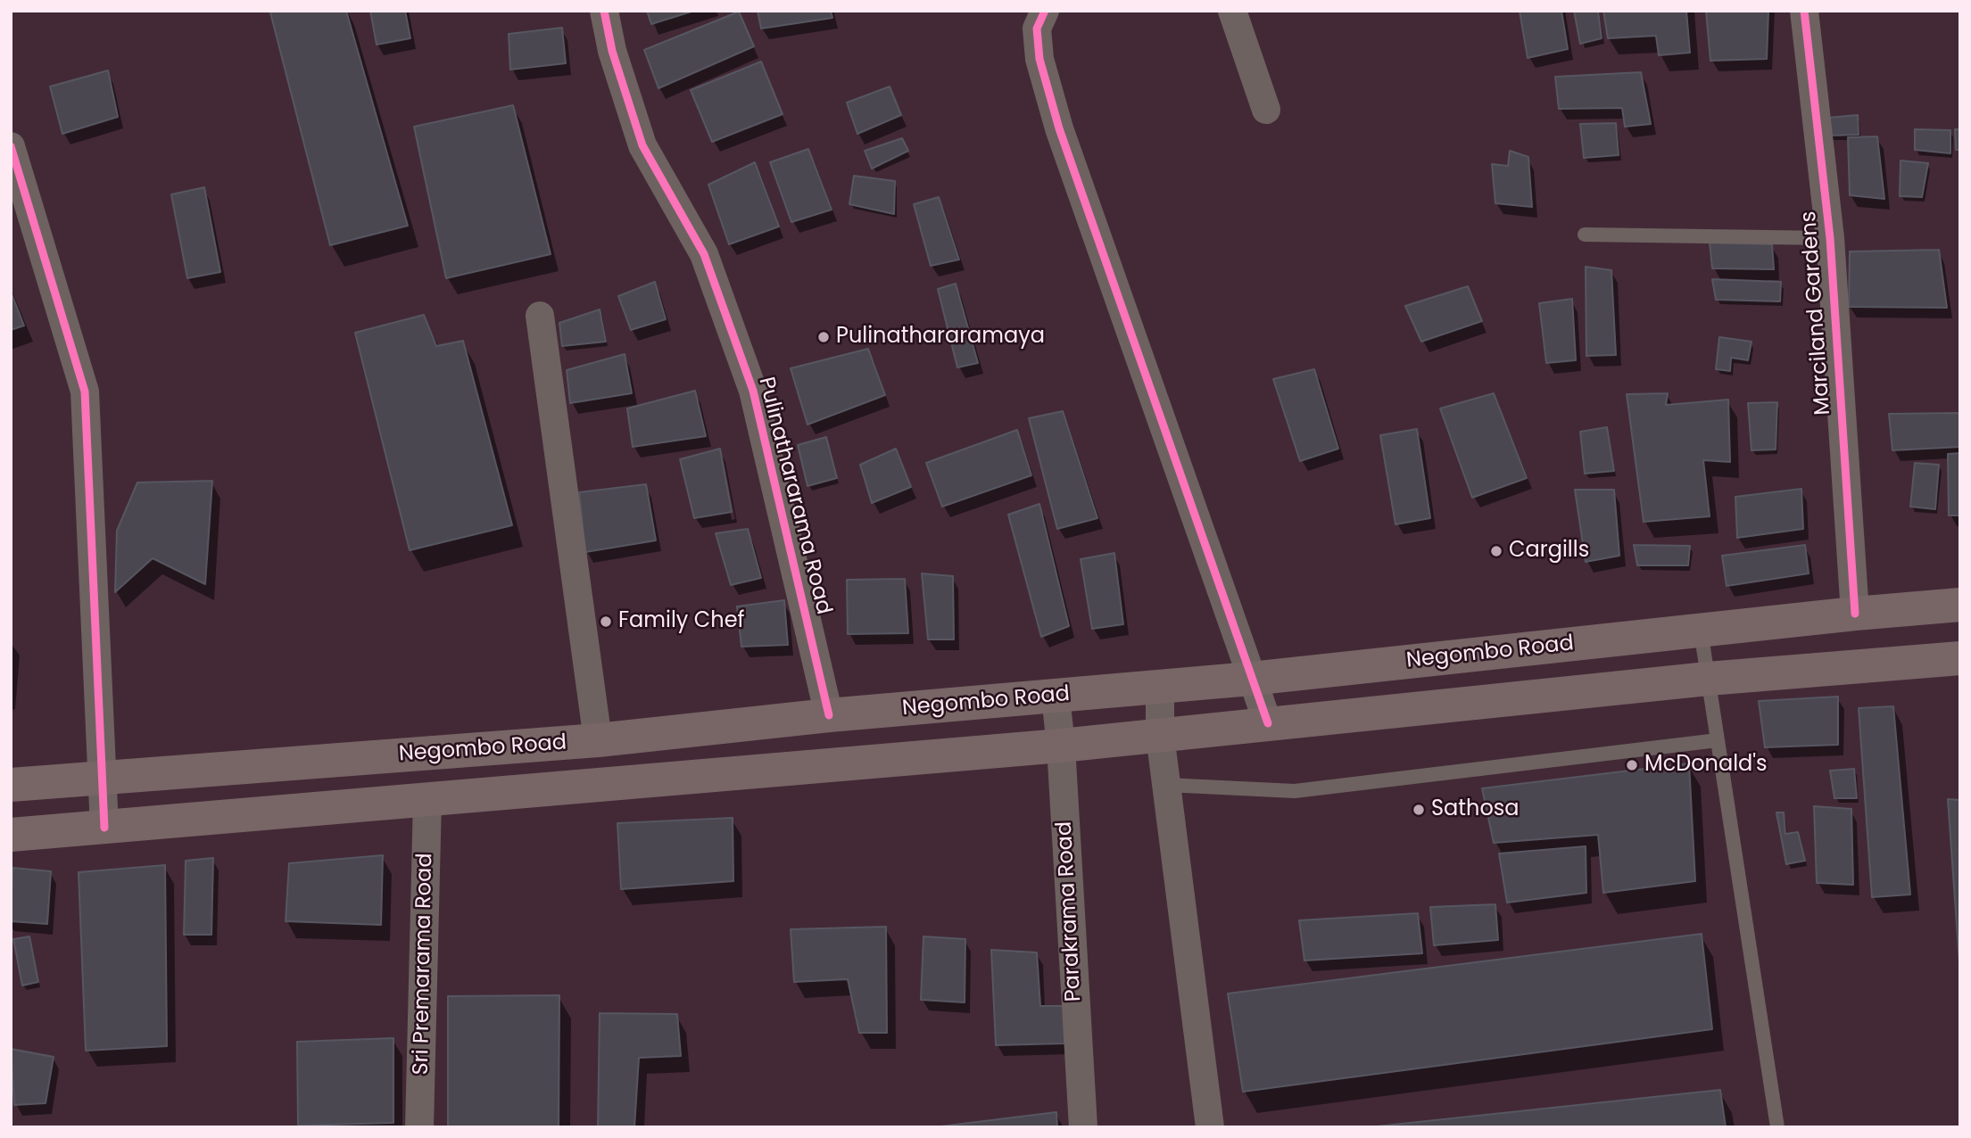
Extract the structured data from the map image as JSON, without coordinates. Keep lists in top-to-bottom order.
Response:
{
  "streets": {
    "highway": ["Negombo Road"],
    "street": [
      "Marciland Gardens",
      "Pulinathararama Road",
      "Parakrama Road",
      "Sri Premarama Road"
    ]
  },
  "crossings": [
    ["Marciland Gardens", "Negombo Road"],
    ["Pulinathararama Road", "Negombo Road"],
    ["Negombo Road", "Parakrama Road"],
    ["Negombo Road", "Sri Premarama Road"]
  ],
  "places": [
    "Pulinathararamaya",
    "Cargills",
    "Family Chef",
    "McDonald's",
    "Sathosa"
  ]
}
